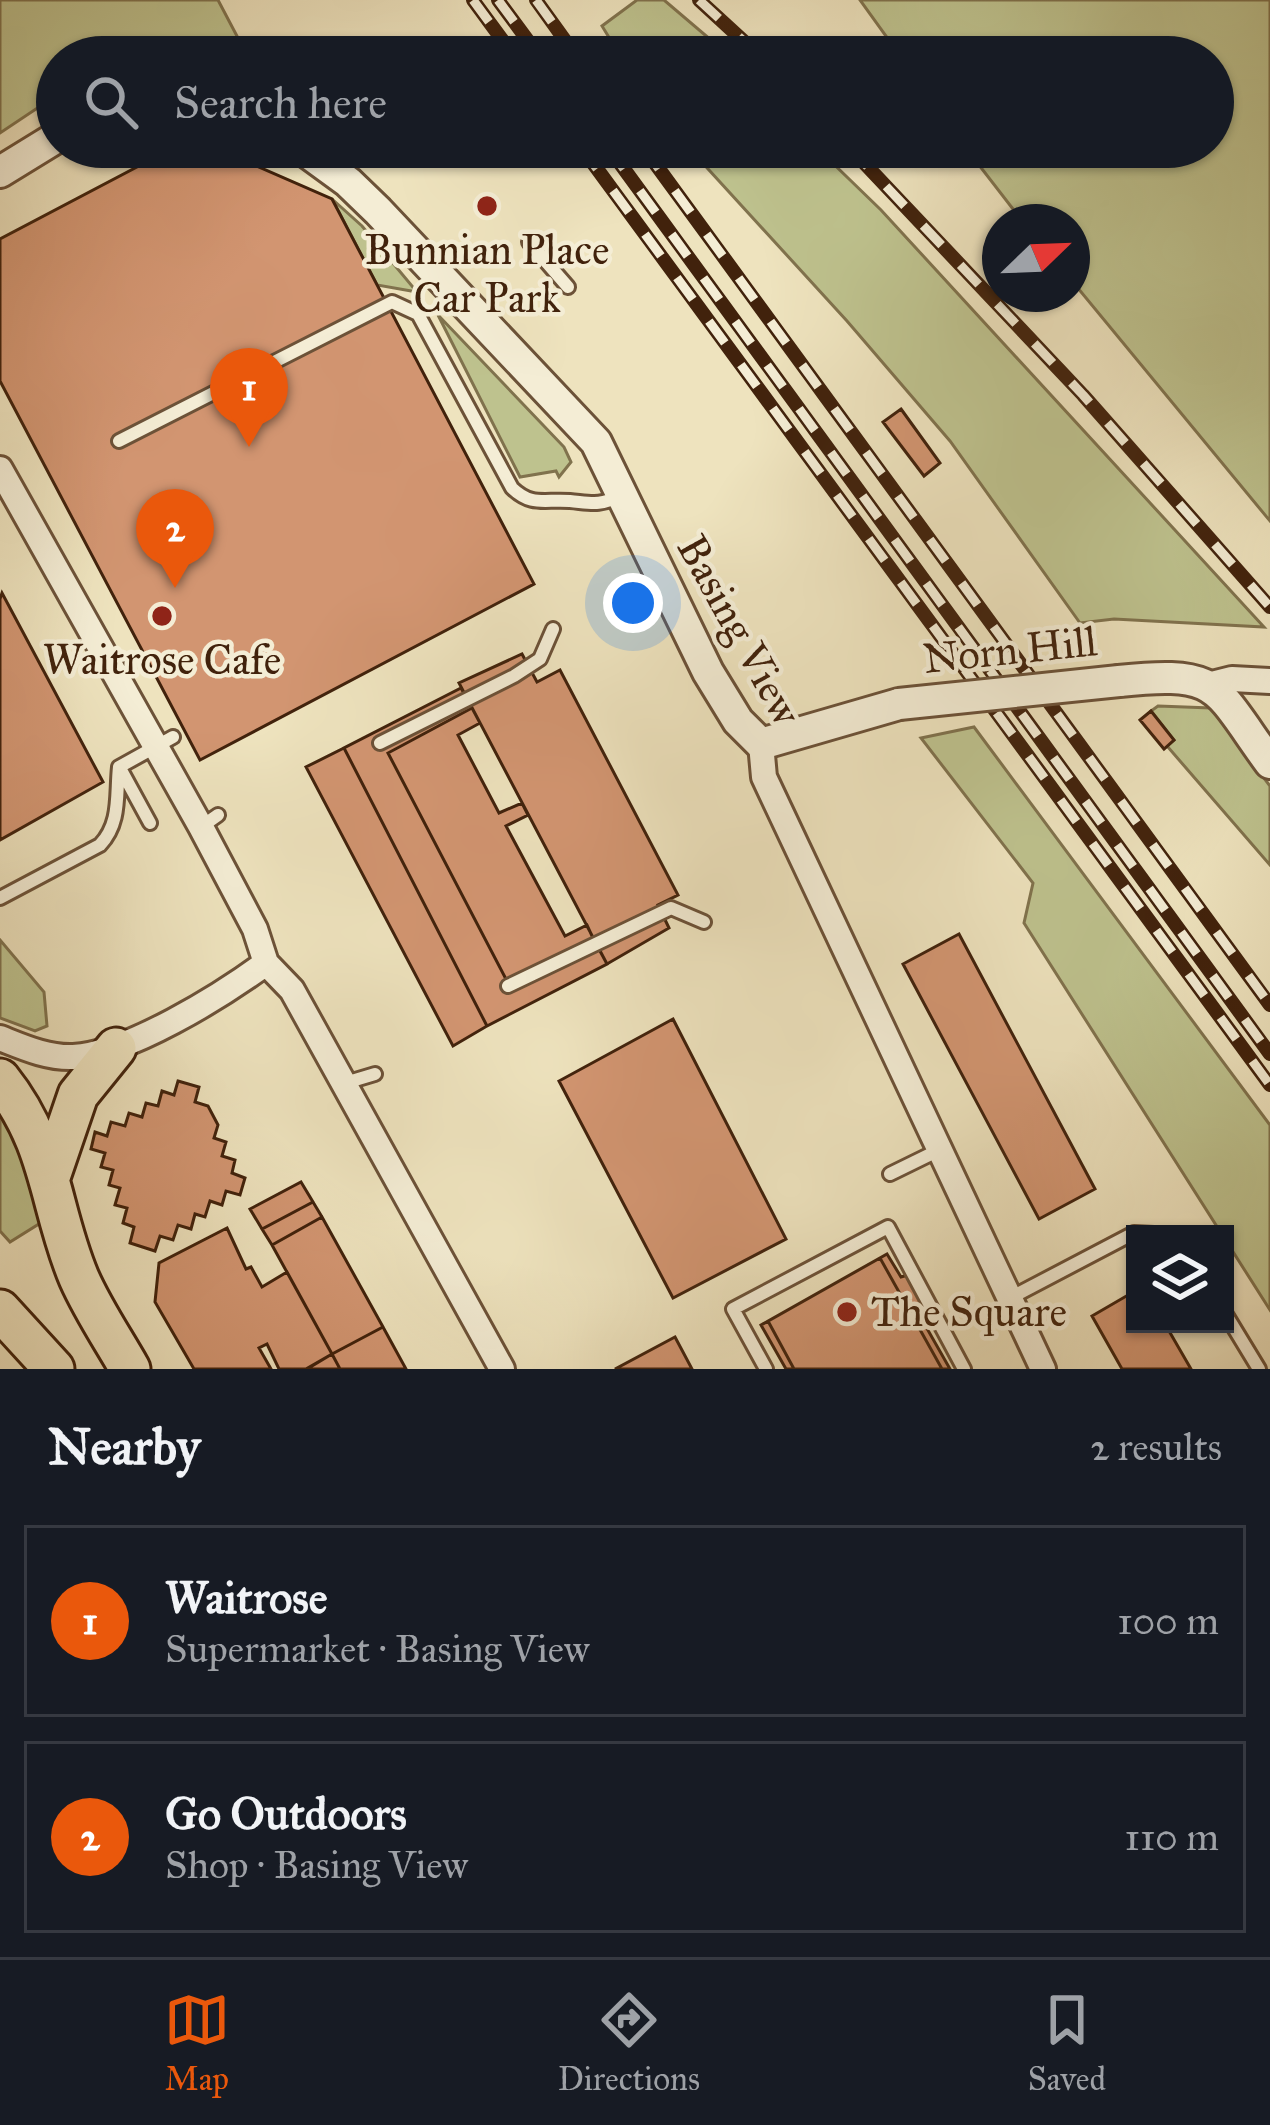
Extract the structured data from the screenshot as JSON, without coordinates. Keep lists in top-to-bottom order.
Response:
{
  "streets": {
    "street": ["Basing View", "Norn Hill"]
  },
  "crossings": [
    ["Basing View", "Norn Hill"]
  ],
  "places": ["Bunnian Place Car Park", "Waitrose Cafe", "The Square"],
  "north": "top right",
  "page": {
    "search": "Search here",
    "pins": ["1", "2"],
    "heading": ["Nearby", "2 results"],
    "list": [
      {
        "mark": "1",
        "name": "Waitrose",
        "note": "Supermarket · Basing View",
        "value": "100 m"
      },
      {
        "mark": "2",
        "name": "Go Outdoors",
        "note": "Shop · Basing View",
        "value": "110 m"
      }
    ],
    "nav": ["Map", "Directions", "Saved"]
  }
}
